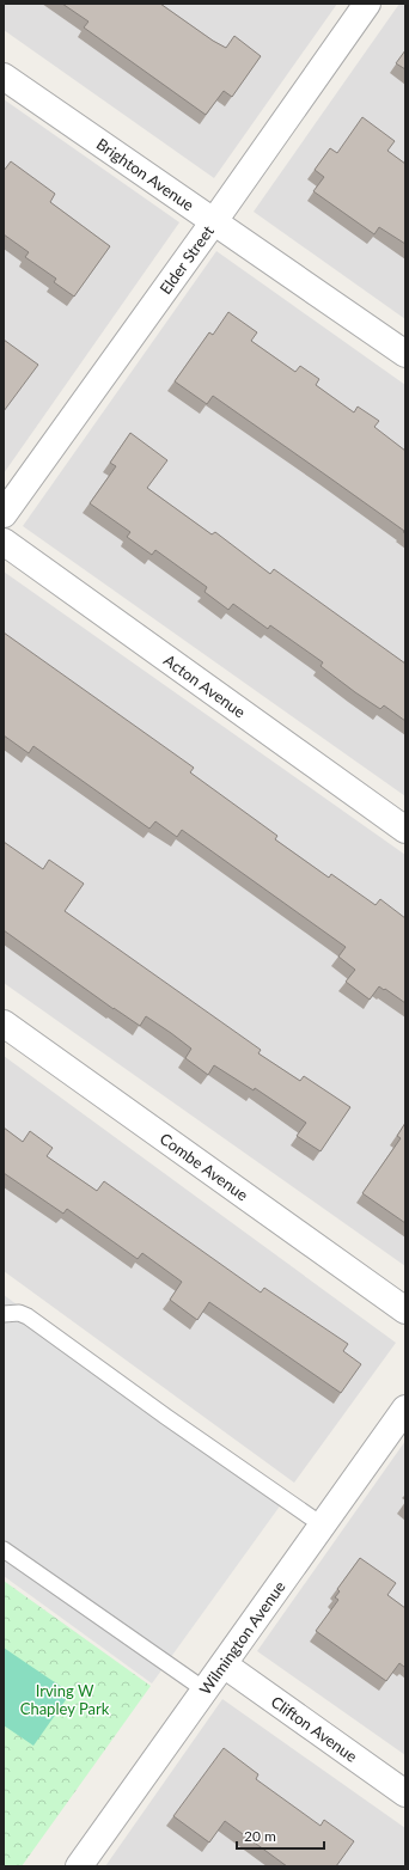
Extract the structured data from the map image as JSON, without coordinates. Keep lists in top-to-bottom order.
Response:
{
  "streets": {
    "street": [
      "Brighton Avenue",
      "Elder Street",
      "Acton Avenue",
      "Combe Avenue",
      "Wilmington Avenue",
      "Clifton Avenue"
    ]
  },
  "crossings": [
    ["Brighton Avenue", "Elder Street"],
    ["Wilmington Avenue", "Clifton Avenue"]
  ],
  "parks": ["Irving W Chapley Park"],
  "scale_bar": "20 m"
}
